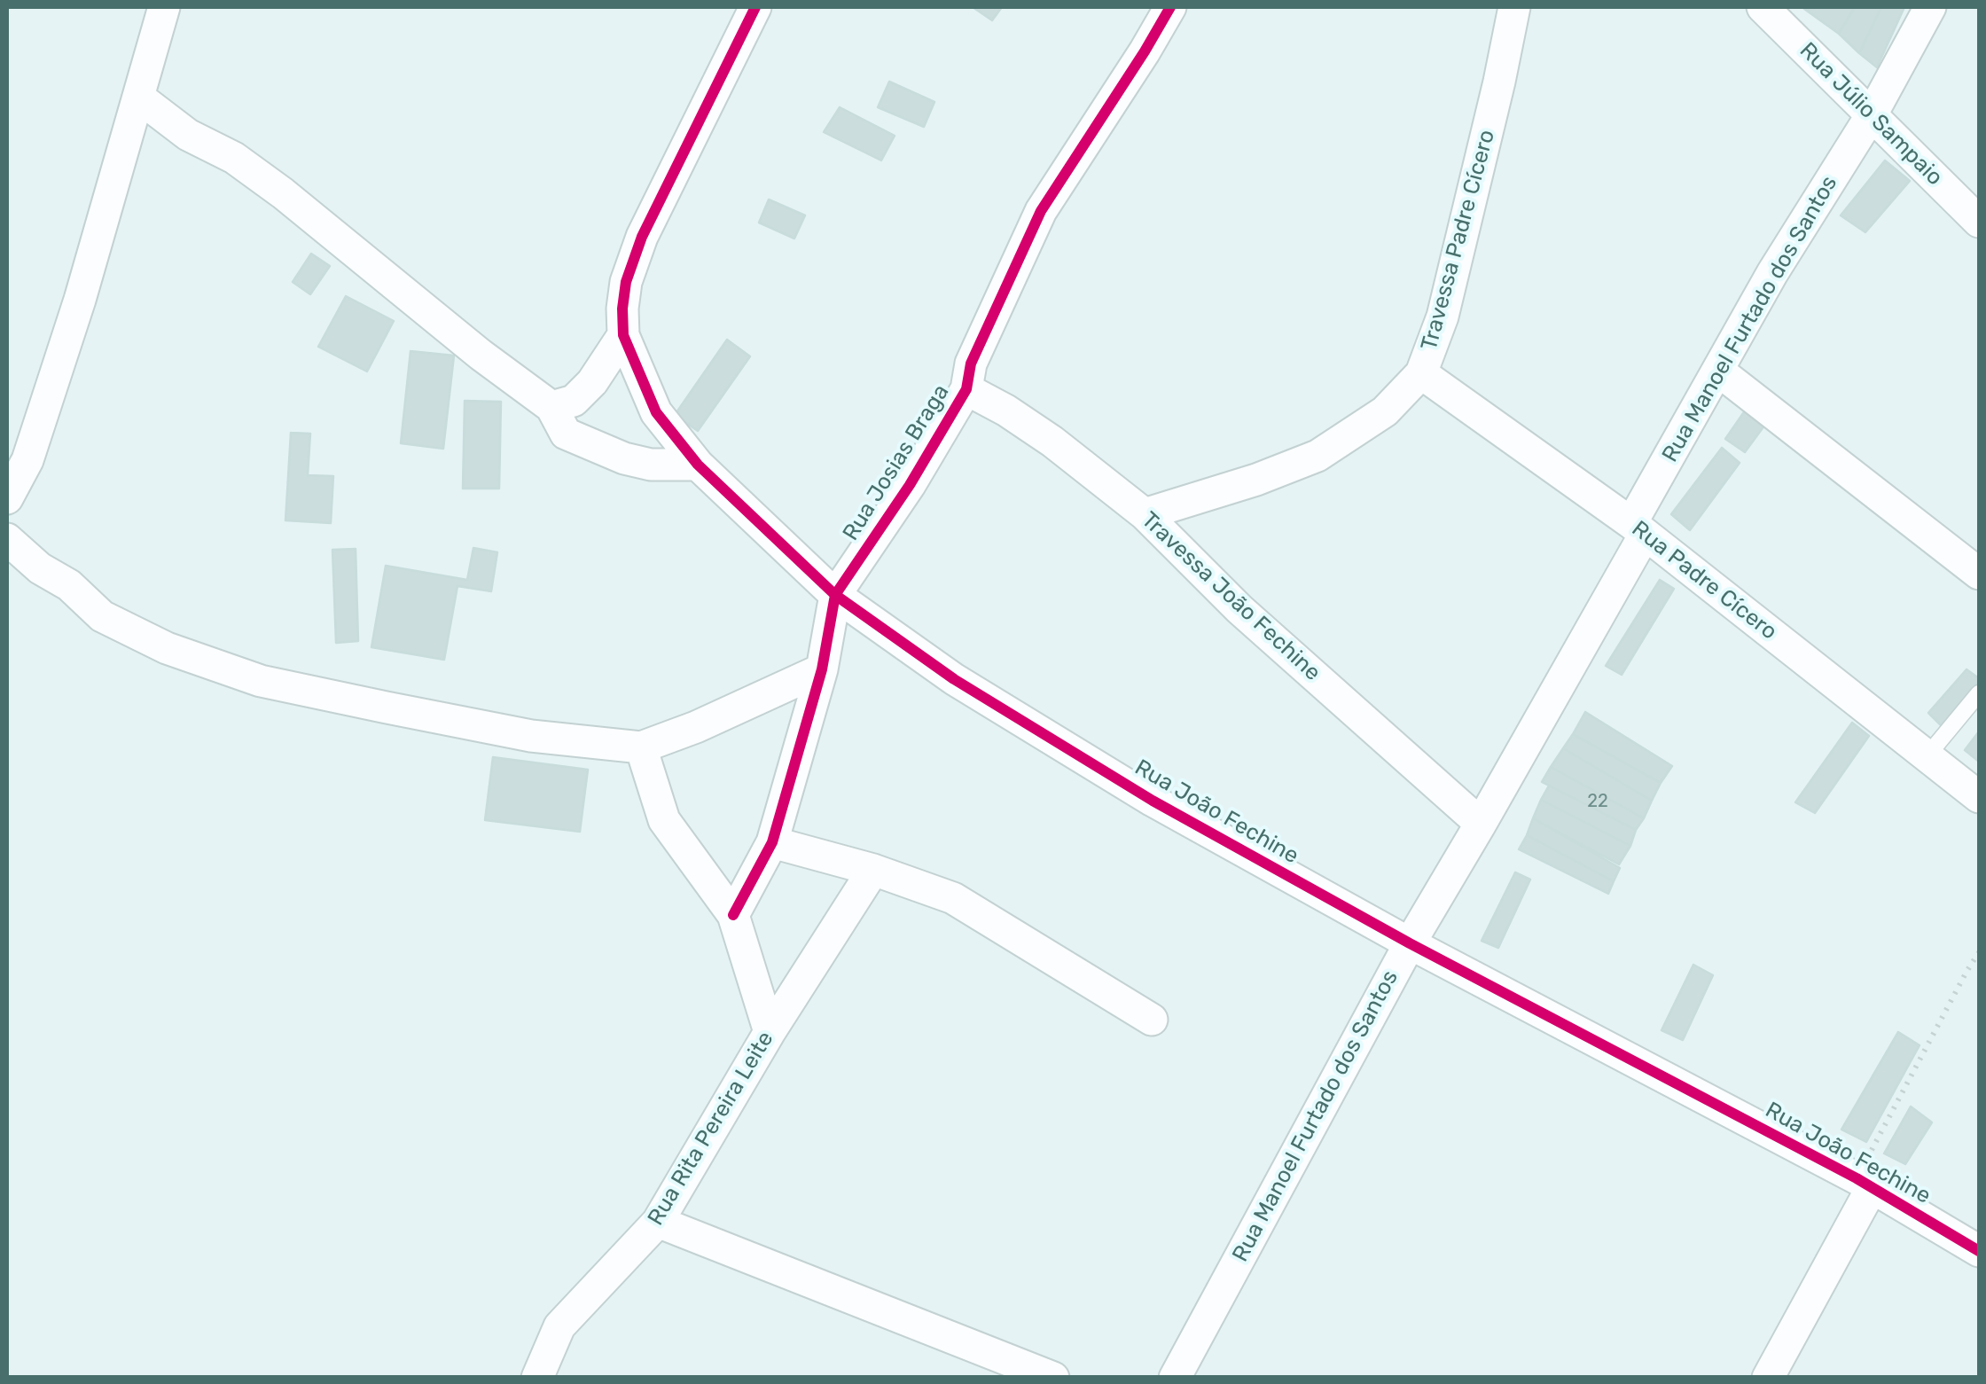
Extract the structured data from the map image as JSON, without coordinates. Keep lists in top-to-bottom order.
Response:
{
  "streets": {
    "street": [
      "Rua Júlio Sampaio",
      "Travessa Padre Cícero",
      "Rua Manoel Furtado dos Santos",
      "Rua Josias Braga",
      "Rua Padre Cícero",
      "Travessa João Fechine",
      "Rua João Fechine",
      "Rua Rita Pereira Leite"
    ]
  },
  "crossings": [
    ["Rua Júlio Sampaio", "Rua Manoel Furtado dos Santos"],
    ["Travessa Padre Cícero", "Rua Padre Cícero"],
    ["Travessa Padre Cícero", "Travessa João Fechine"],
    ["Rua Manoel Furtado dos Santos", "Rua Padre Cícero"],
    ["Rua Manoel Furtado dos Santos", "Travessa João Fechine"],
    ["Rua Manoel Furtado dos Santos", "Rua João Fechine"],
    ["Rua Josias Braga", "Travessa João Fechine"],
    ["Rua Josias Braga", "Rua João Fechine"]
  ],
  "house_numbers": ["22"]
}
